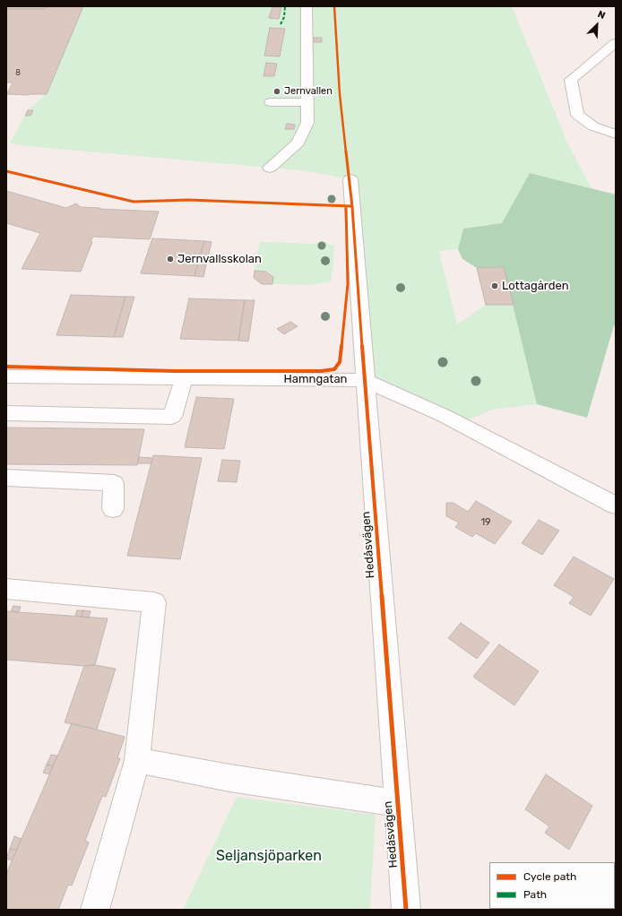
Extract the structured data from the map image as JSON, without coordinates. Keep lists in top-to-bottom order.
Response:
{
  "streets": {
    "street": ["Hamngatan", "Hedåsvägen"]
  },
  "crossings": [
    ["Hamngatan", "Hedåsvägen"]
  ],
  "parks": ["Seljansjöparken"],
  "places": ["Jernvallen", "Jernvallsskolan", "Lottagården"],
  "house_numbers": ["8", "19"],
  "legend": ["Cycle path", "Path"],
  "north": "top right"
}
